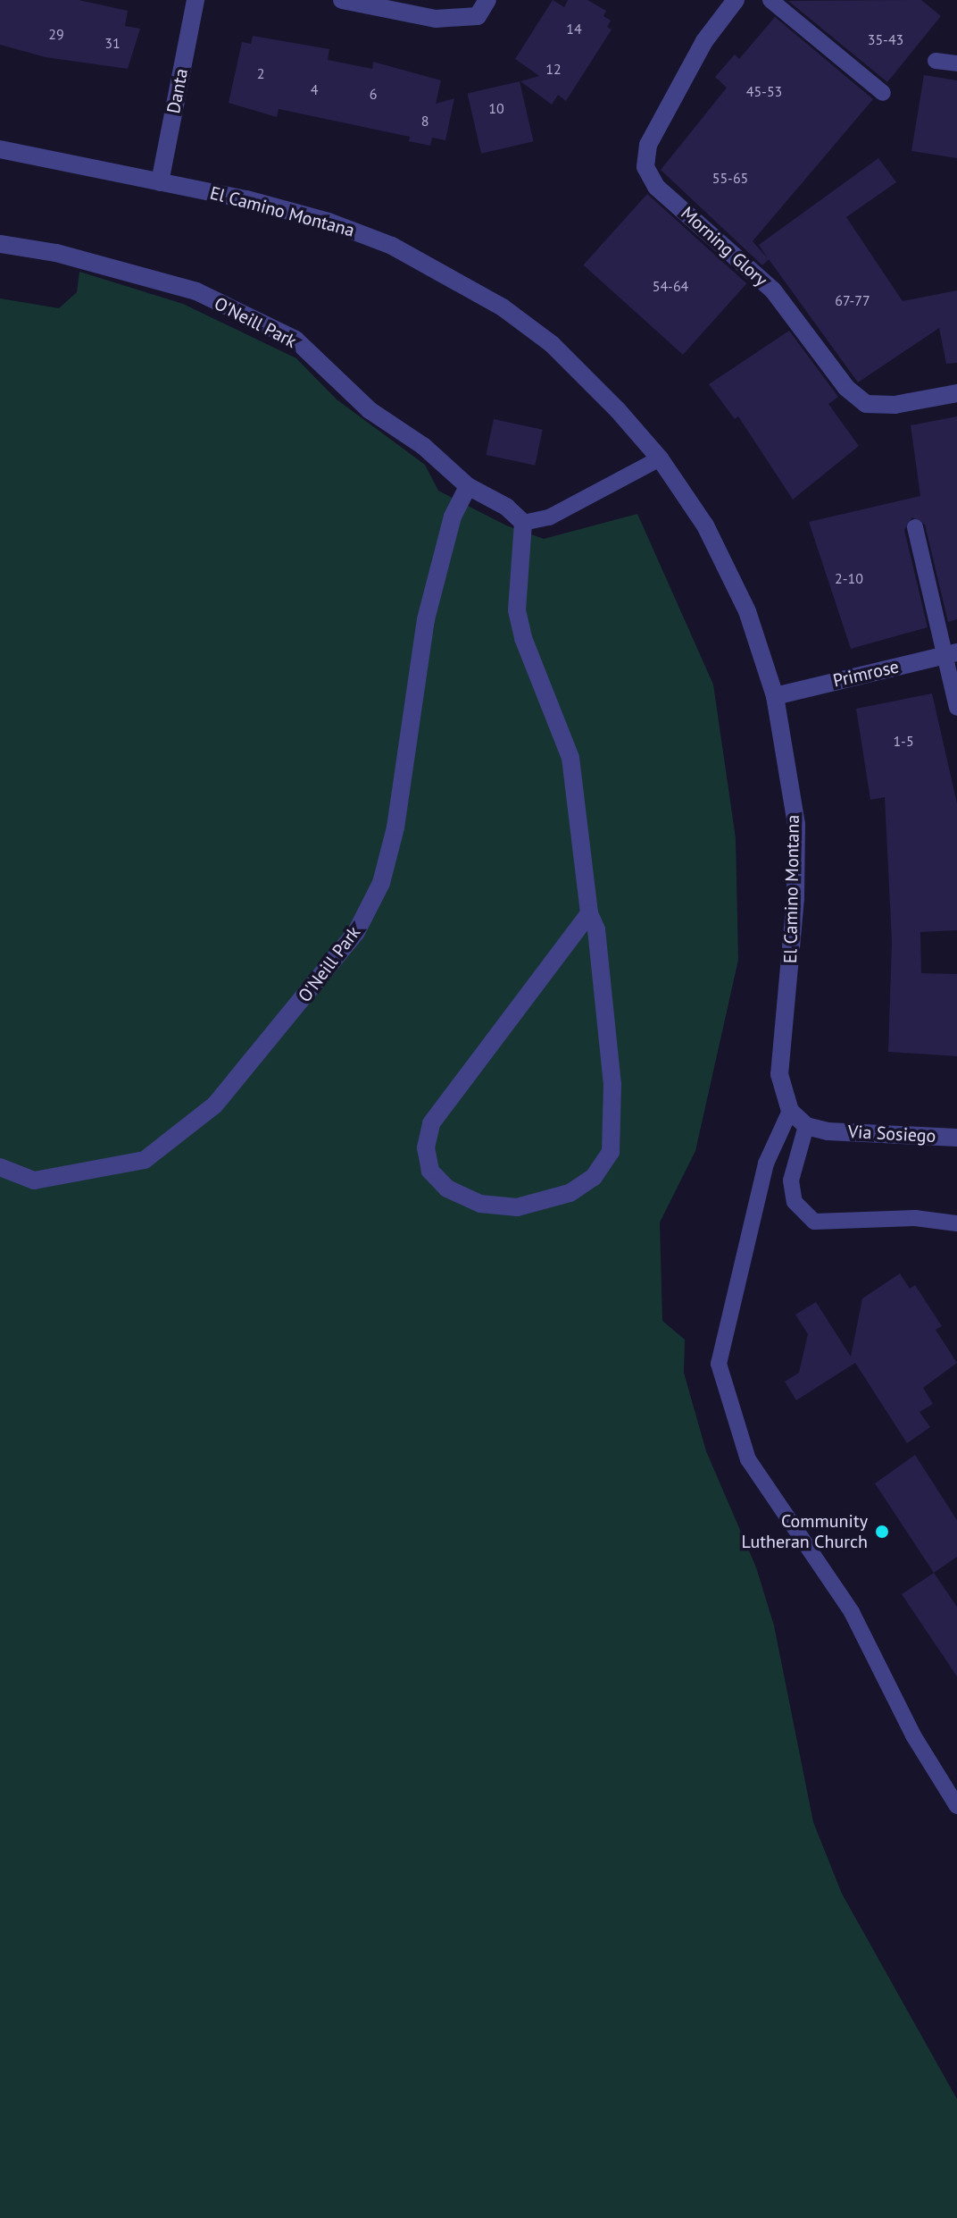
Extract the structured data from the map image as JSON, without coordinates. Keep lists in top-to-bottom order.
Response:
{
  "streets": {
    "street": [
      "Danta",
      "El Camino Montana",
      "Morning Glory",
      "O'Neill Park",
      "Primrose",
      "Via Sosiego"
    ]
  },
  "crossings": [
    ["Danta", "El Camino Montana"],
    ["El Camino Montana", "Primrose"]
  ],
  "places": ["Community Lutheran Church"],
  "house_numbers": [
    "14",
    "29",
    "35-43",
    "31",
    "12",
    "2",
    "4",
    "45-53",
    "6",
    "10",
    "8",
    "55-65",
    "54-64",
    "67-77",
    "2-10",
    "1-5"
  ]
}
